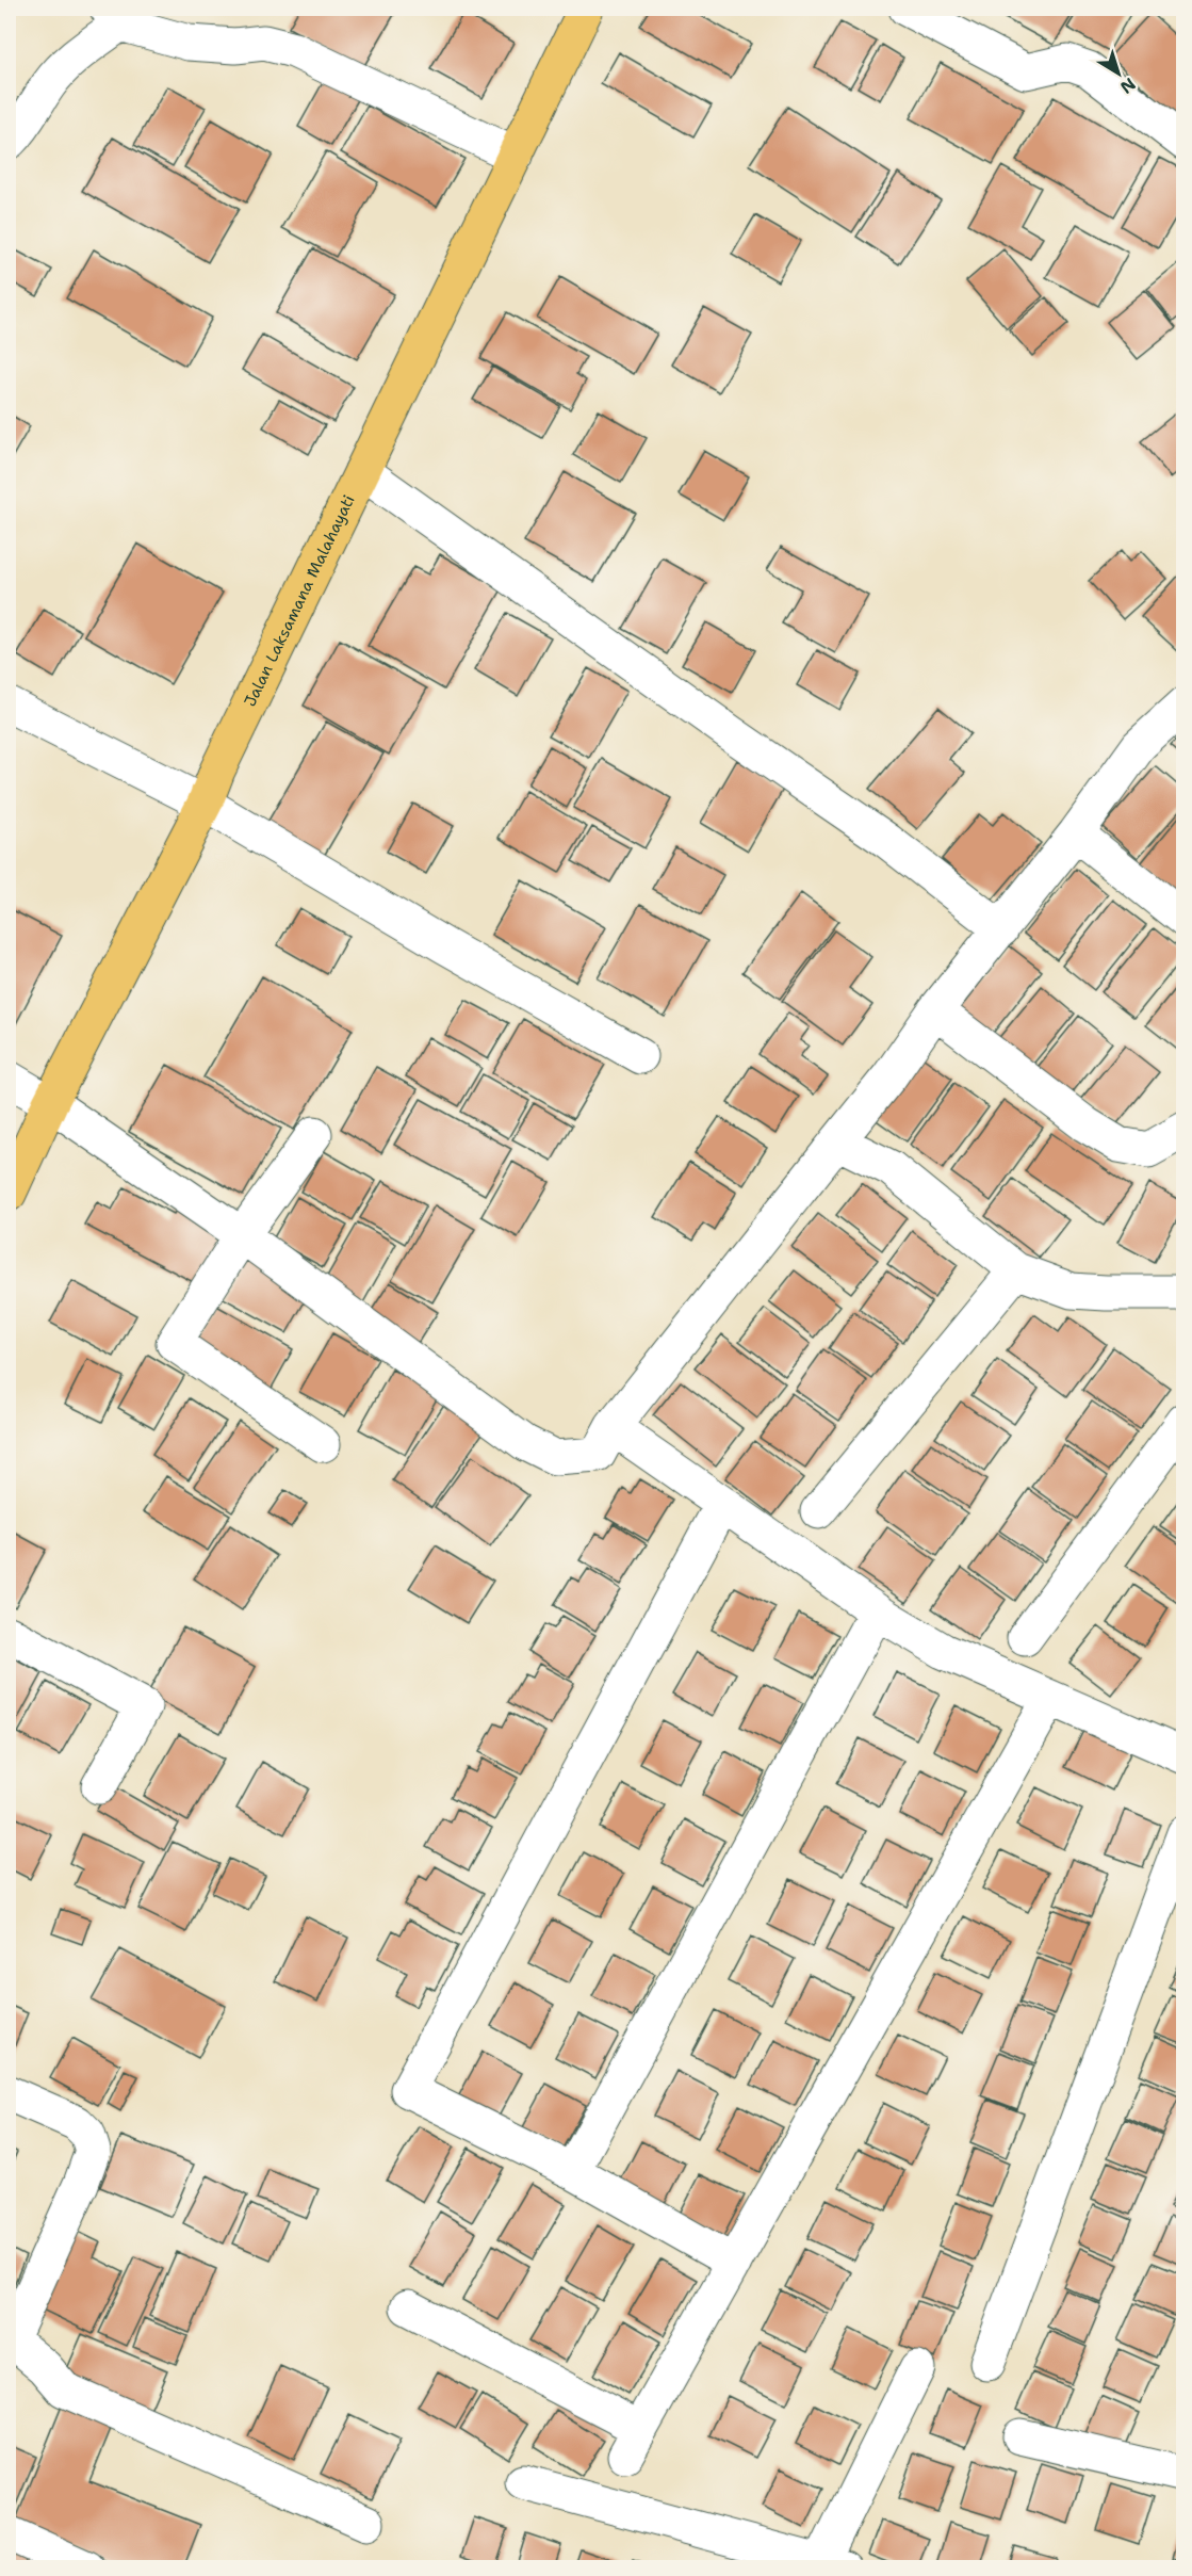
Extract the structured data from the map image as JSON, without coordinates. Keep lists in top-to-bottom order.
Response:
{
  "streets": {
    "highway": ["Jalan Laksamana Malahayati"]
  },
  "north": "bottom right"
}
